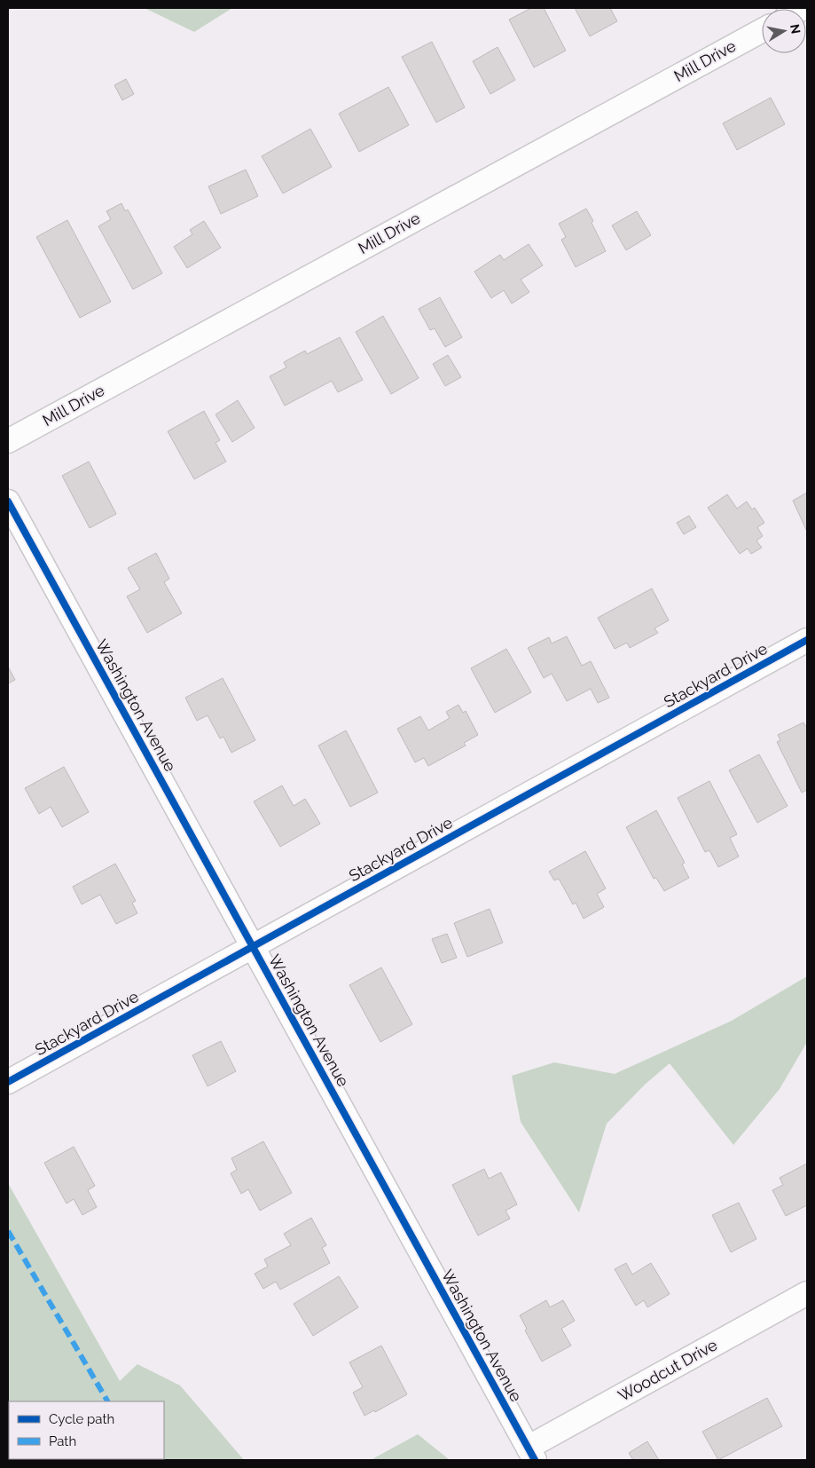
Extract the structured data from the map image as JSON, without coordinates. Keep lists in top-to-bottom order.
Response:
{
  "streets": {
    "street": [
      "Mill Drive",
      "Stackyard Drive",
      "Washington Avenue",
      "Woodcut Drive"
    ]
  },
  "crossings": [
    ["Stackyard Drive", "Washington Avenue"],
    ["Washington Avenue", "Woodcut Drive"]
  ],
  "legend": ["Cycle path", "Path"],
  "north": "right"
}
